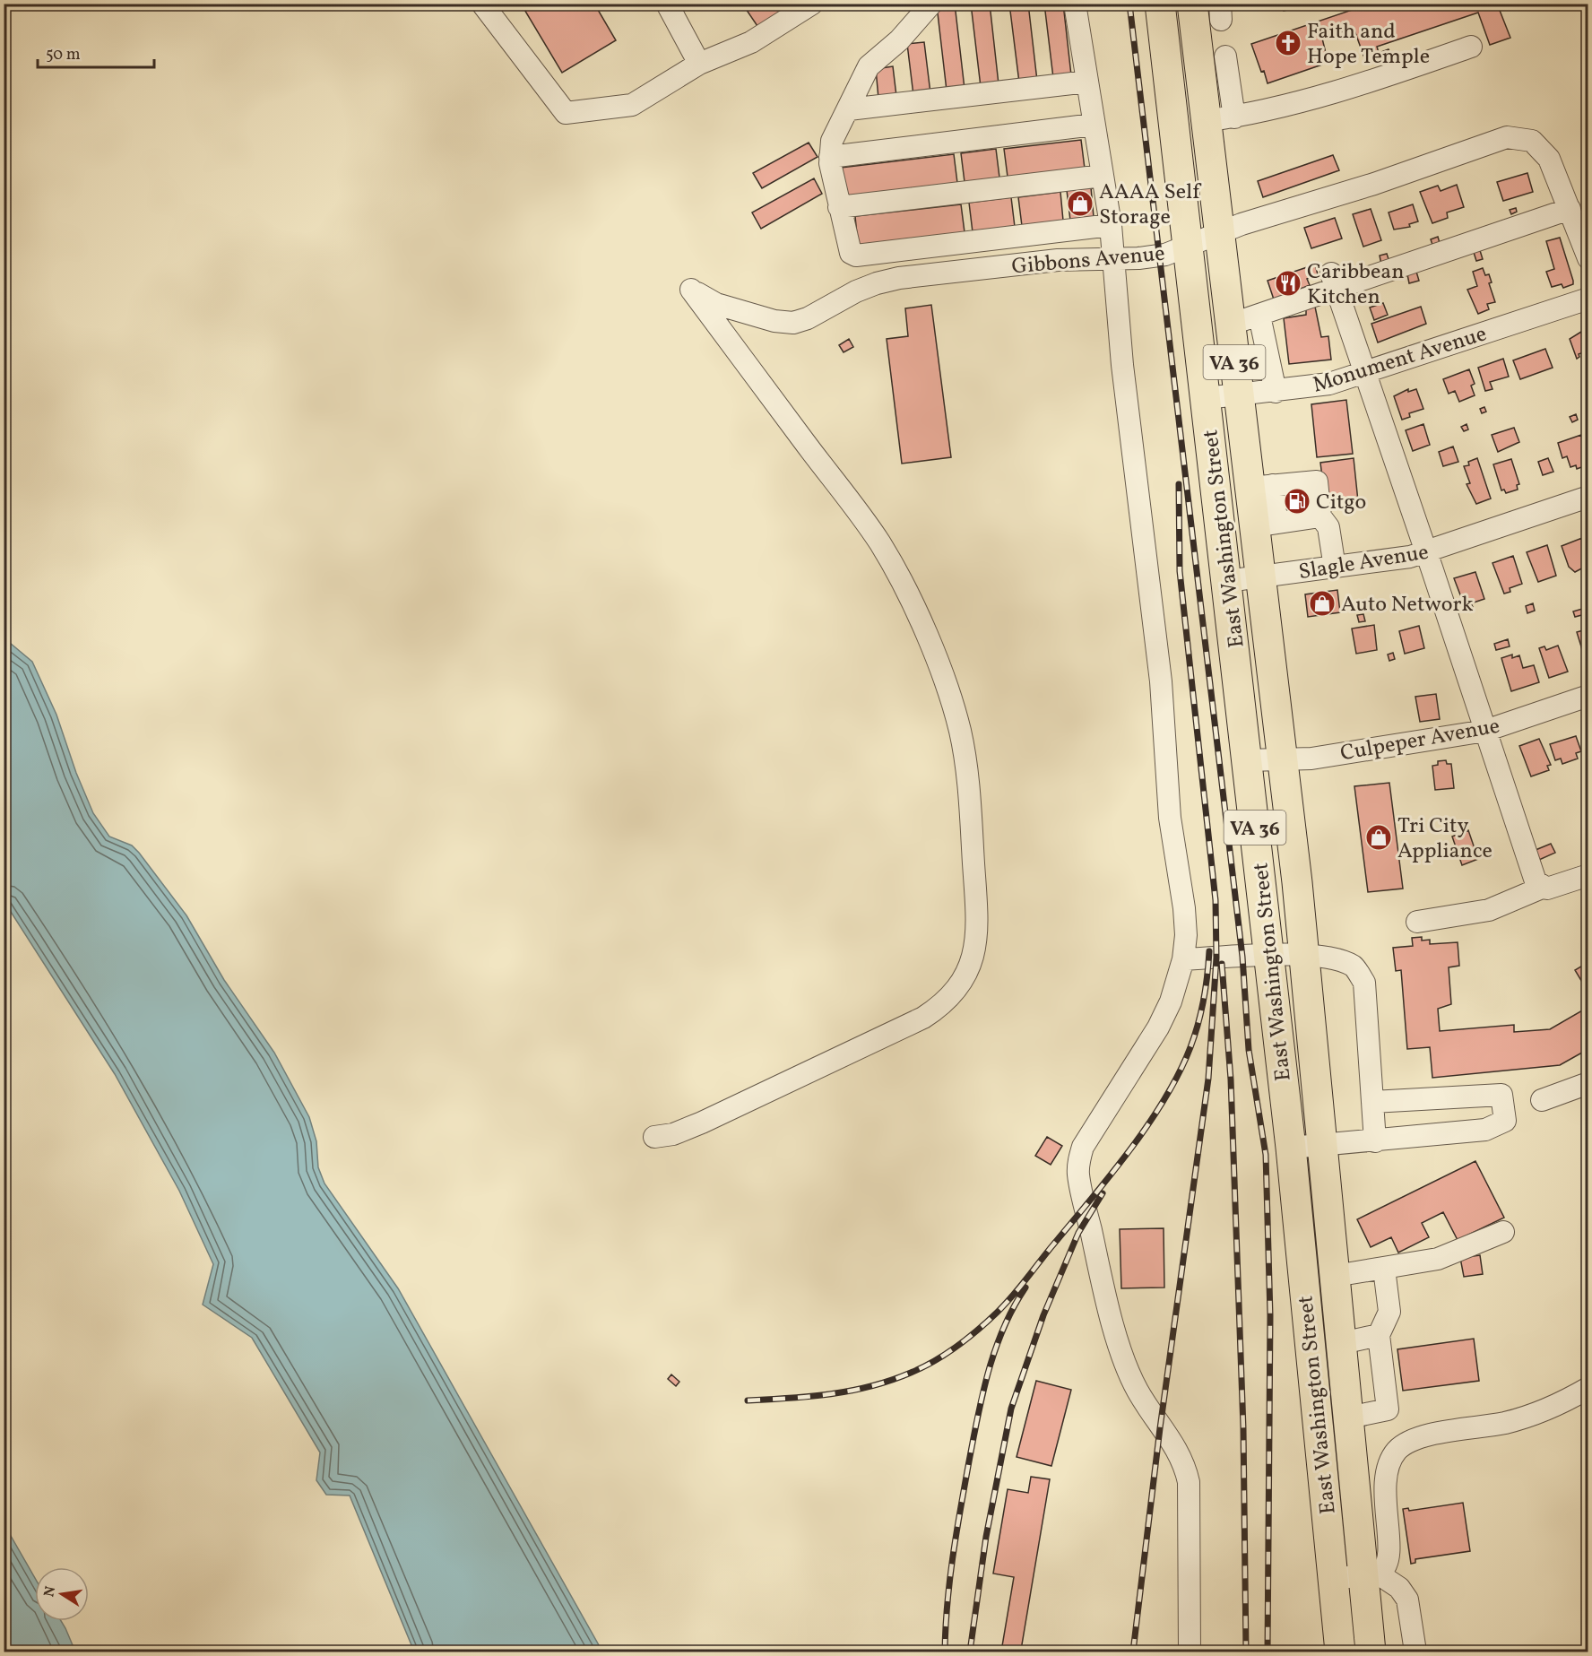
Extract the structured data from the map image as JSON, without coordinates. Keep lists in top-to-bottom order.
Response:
{
  "streets": {
    "highway": ["VA 36", "East Washington Street"],
    "street": [
      "Gibbons Avenue",
      "Monument Avenue",
      "Slagle Avenue",
      "Culpeper Avenue"
    ]
  },
  "crossings": [
    ["Gibbons Avenue", "East Washington Street"],
    ["Monument Avenue", "East Washington Street"],
    ["East Washington Street", "Slagle Avenue"],
    ["East Washington Street", "Culpeper Avenue"]
  ],
  "places": {
    "church": ["Faith and Hope Temple"],
    "shop": ["AAAA Self Storage", "Auto Network", "Tri City Appliance"],
    "restaurant": ["Caribbean Kitchen"],
    "fuel station": ["Citgo"]
  },
  "scale_bar": "50 m",
  "north": "left"
}
